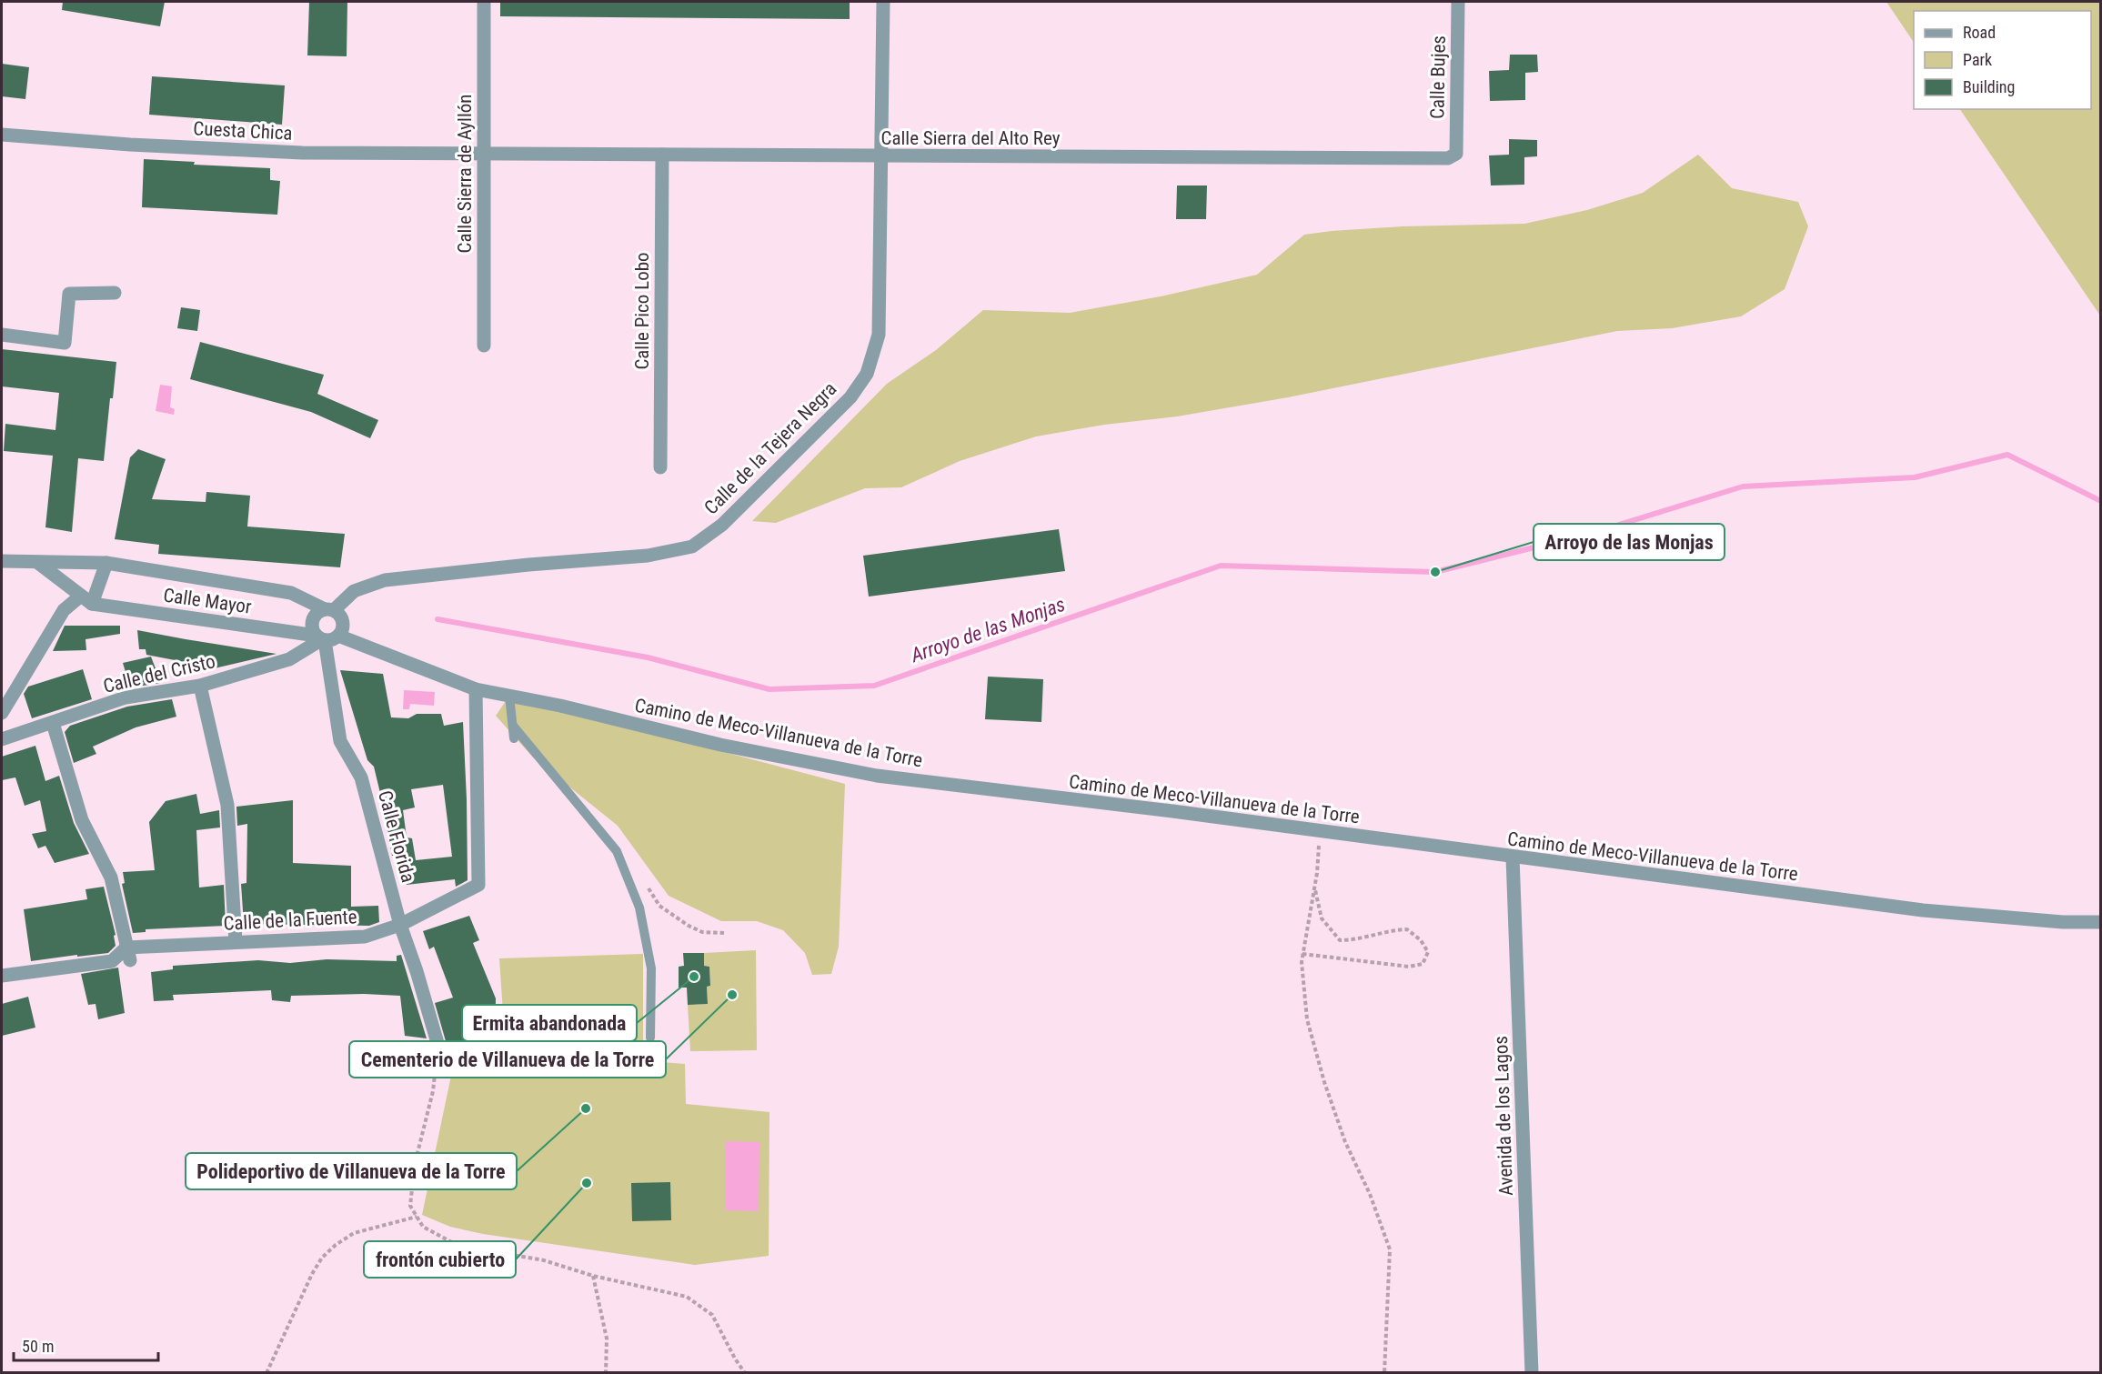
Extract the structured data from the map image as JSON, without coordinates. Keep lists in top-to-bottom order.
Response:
{
  "streets": {
    "street": [
      "Calle Bujes",
      "Cuesta Chica",
      "Calle Sierra del Alto Rey",
      "Calle Sierra de Ayllón",
      "Calle Pico Lobo",
      "Calle de la Tejera Negra",
      "Calle Mayor",
      "Calle del Cristo",
      "Camino de Meco-Villanueva de la Torre",
      "Calle Florida",
      "Calle de la Fuente",
      "Avenida de los Lagos"
    ]
  },
  "crossings": [
    ["Calle Bujes", "Calle Sierra del Alto Rey"],
    ["Cuesta Chica", "Calle Sierra del Alto Rey"],
    ["Cuesta Chica", "Calle Sierra de Ayllón"],
    ["Calle Sierra del Alto Rey", "Calle Sierra de Ayllón"],
    ["Calle Sierra del Alto Rey", "Calle Pico Lobo"],
    ["Calle Sierra del Alto Rey", "Calle de la Tejera Negra"],
    ["Calle de la Tejera Negra", "Calle Mayor"],
    ["Calle de la Tejera Negra", "Calle del Cristo"],
    ["Calle de la Tejera Negra", "Camino de Meco-Villanueva de la Torre"],
    ["Calle de la Tejera Negra", "Calle Florida"],
    ["Calle Mayor", "Calle del Cristo"],
    ["Calle Mayor", "Camino de Meco-Villanueva de la Torre"],
    ["Calle Mayor", "Calle Florida"],
    ["Calle del Cristo", "Camino de Meco-Villanueva de la Torre"],
    ["Calle del Cristo", "Calle Florida"],
    ["Camino de Meco-Villanueva de la Torre", "Calle Florida"],
    ["Camino de Meco-Villanueva de la Torre", "Calle de la Fuente"],
    ["Camino de Meco-Villanueva de la Torre", "Avenida de los Lagos"],
    ["Calle Florida", "Calle de la Fuente"]
  ],
  "water": ["Arroyo de las Monjas"],
  "places": [
    "Arroyo de las Monjas",
    "Ermita abandonada",
    "Cementerio de Villanueva de la Torre",
    "Polideportivo de Villanueva de la Torre",
    "frontón cubierto"
  ],
  "legend": ["Road", "Park", "Building"],
  "scale_bar": "50 m"
}
